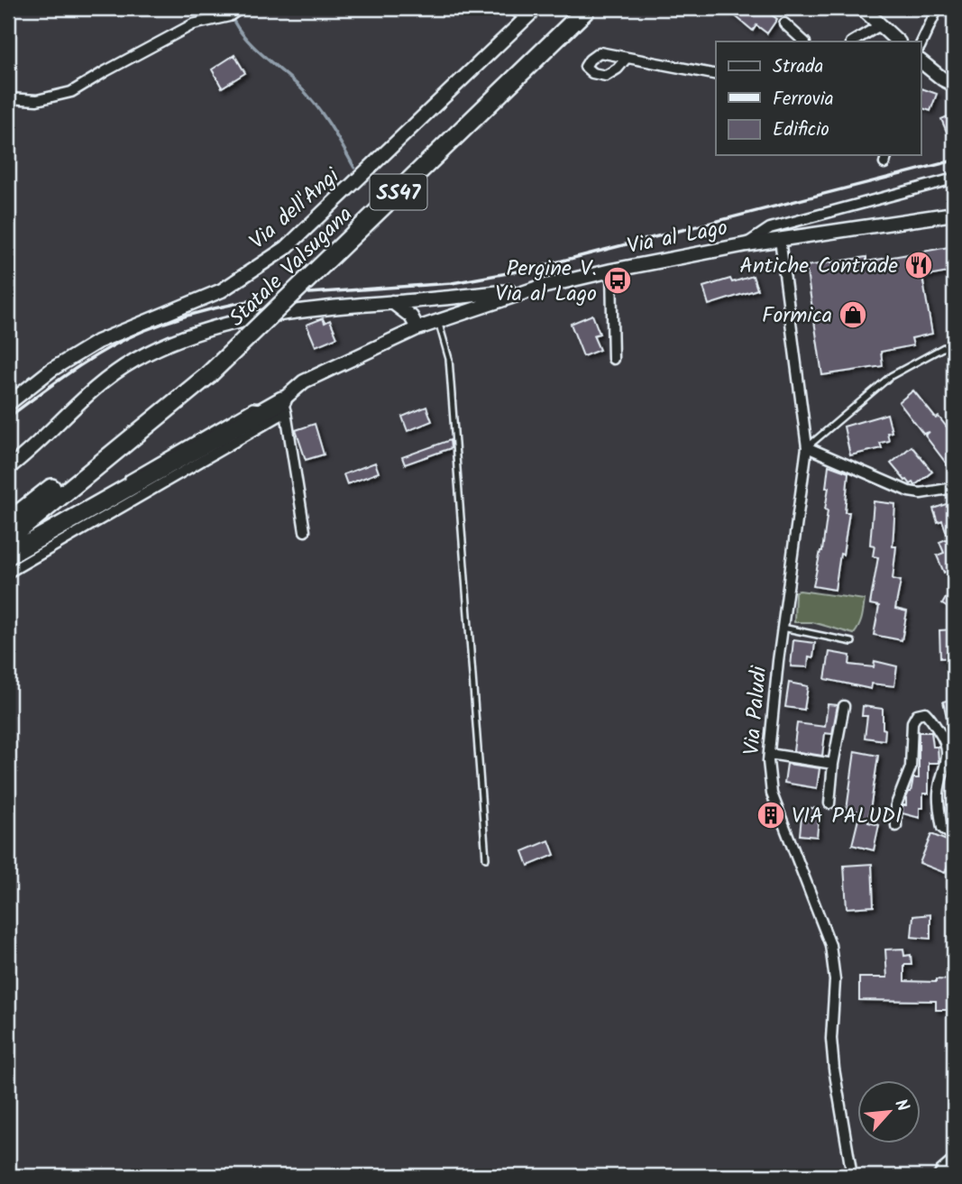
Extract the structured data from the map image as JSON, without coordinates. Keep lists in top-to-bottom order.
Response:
{
  "streets": {
    "highway": ["SS47", "Statale Valsugana"],
    "main road": ["Via dell'Angi", "Via al Lago"],
    "street": ["Via Paludi"]
  },
  "crossings": [
    ["Via al Lago", "Via Paludi"]
  ],
  "places": {
    "restaurant": ["Antiche Contrade"],
    "bus stop": ["Pergine V. Via al Lago"],
    "shop": ["Formica"],
    "building": ["VIA PALUDI"]
  },
  "legend": ["Strada", "Ferrovia", "Edificio"],
  "north": "top right"
}
